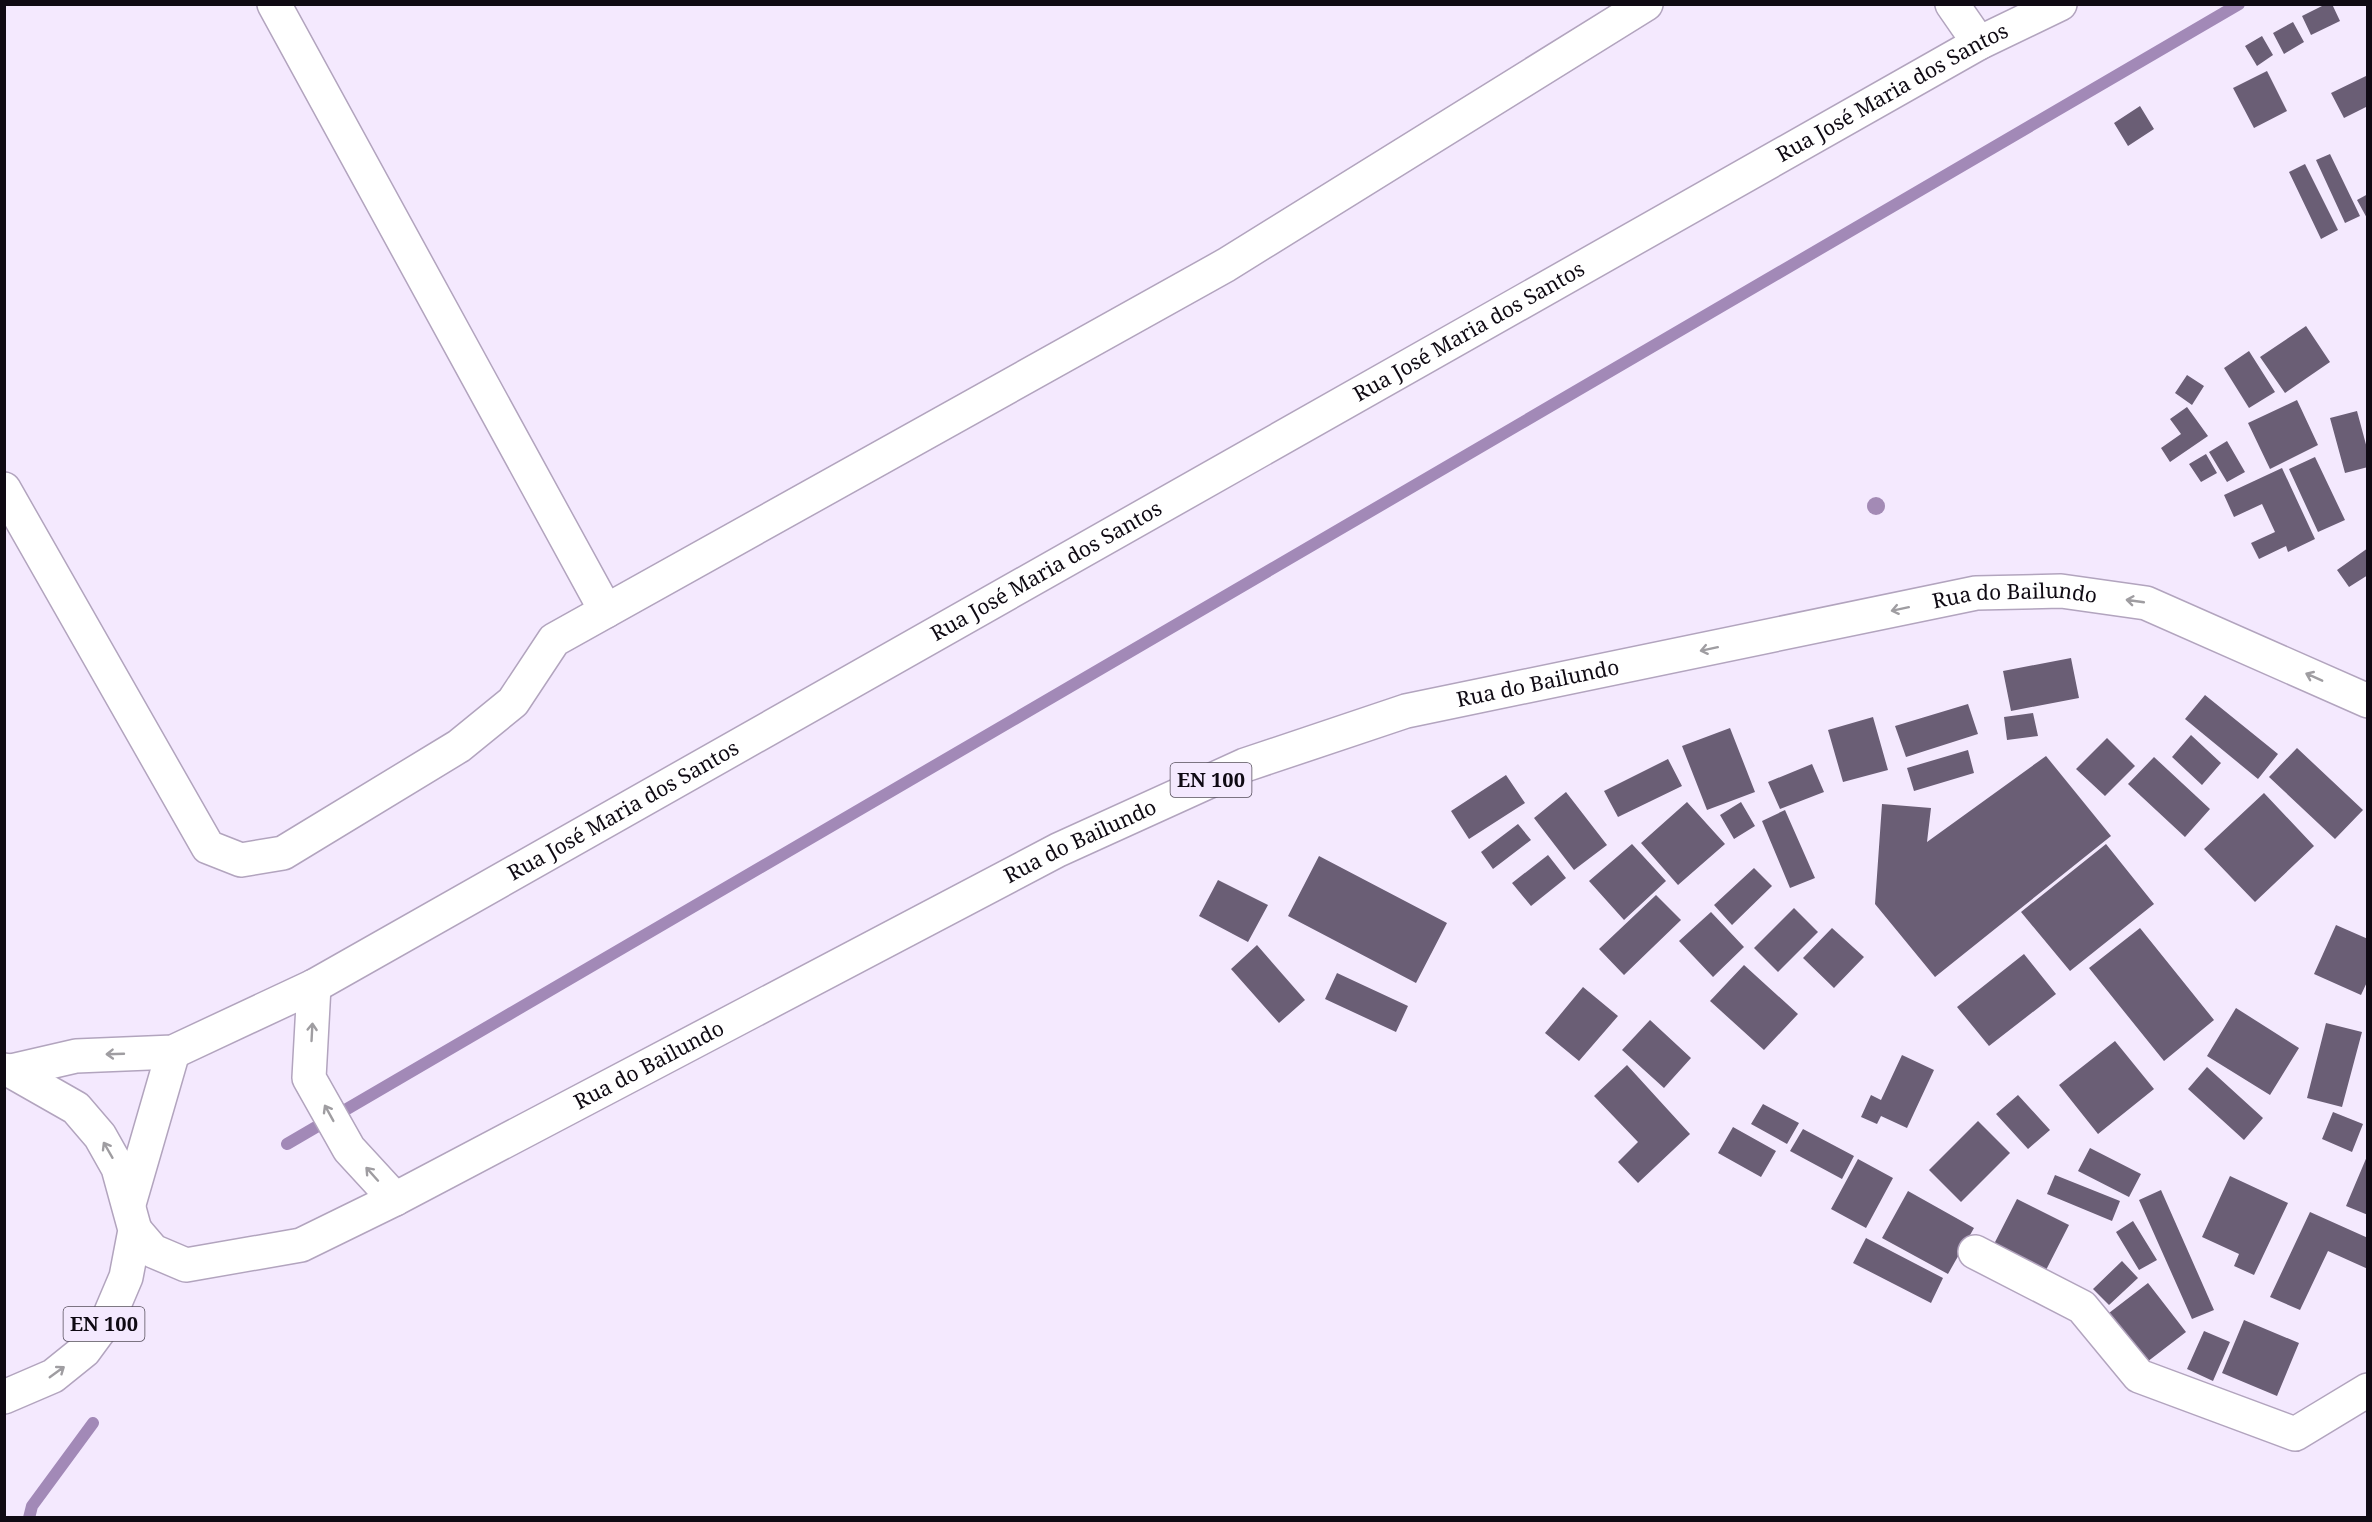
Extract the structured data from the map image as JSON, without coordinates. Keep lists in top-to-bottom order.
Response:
{
  "streets": {
    "main road": ["Rua José Maria dos Santos", "Rua do Bailundo", "EN 100"]
  },
  "crossings": [
    ["Rua José Maria dos Santos", "EN 100"],
    ["Rua do Bailundo", "EN 100"]
  ],
  "one_way": ["Rua do Bailundo"]
}
